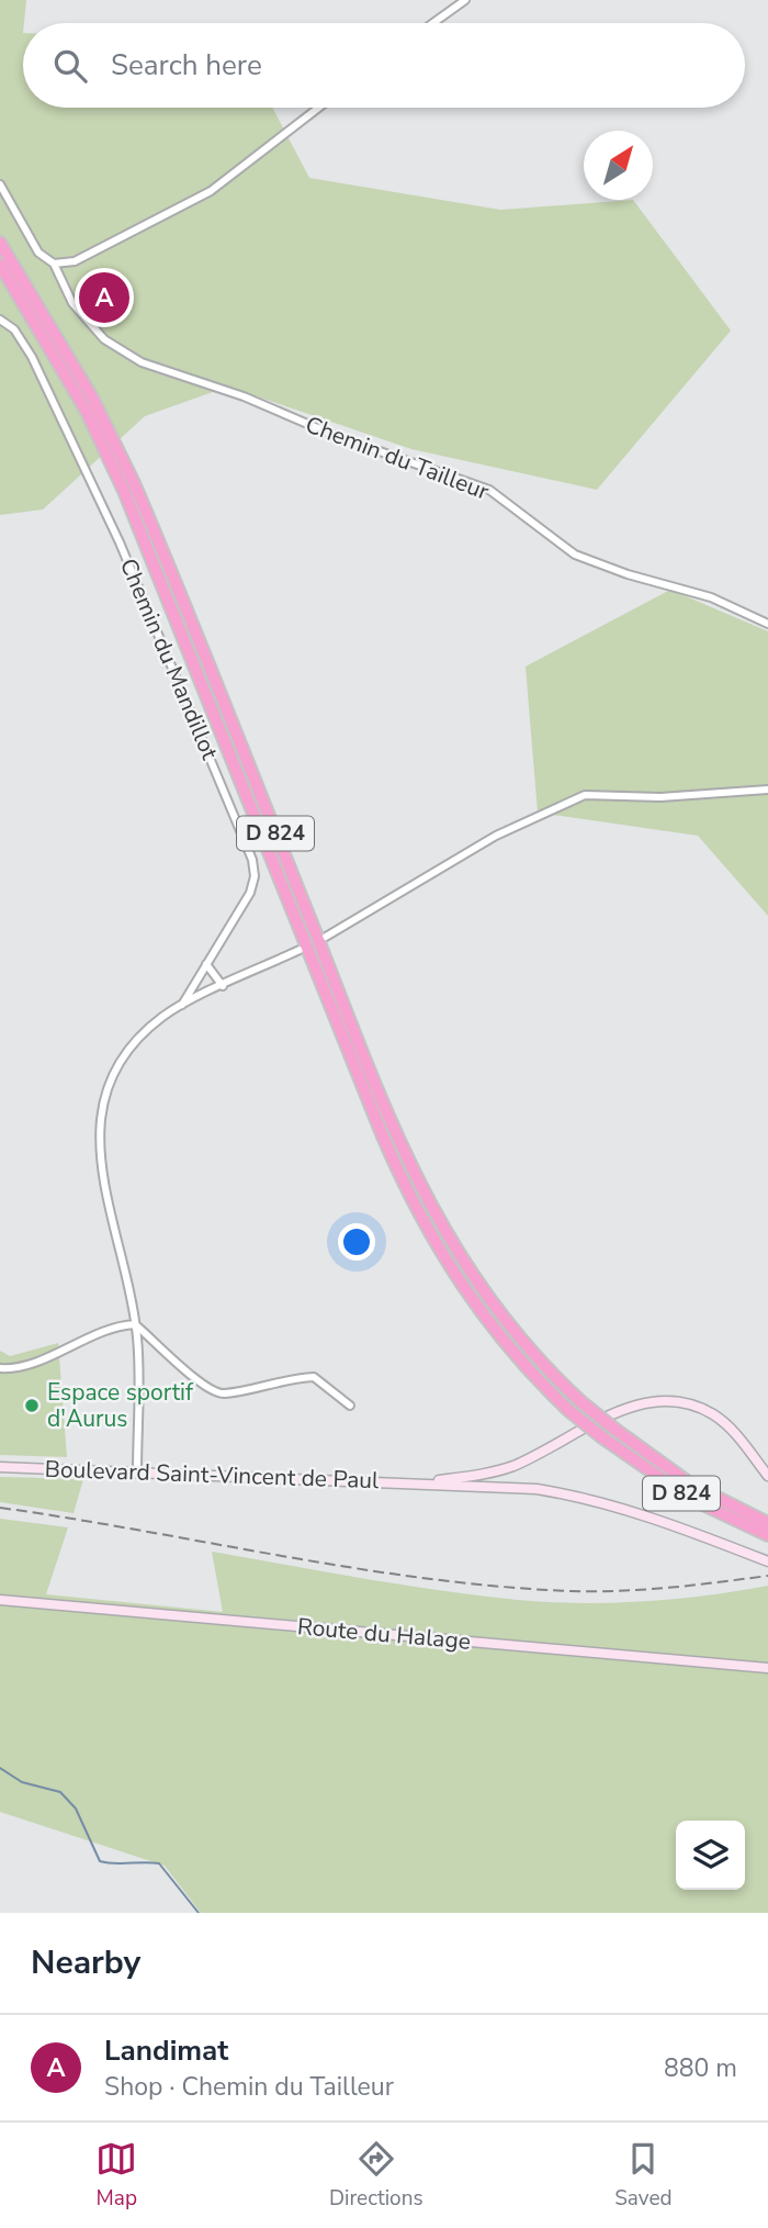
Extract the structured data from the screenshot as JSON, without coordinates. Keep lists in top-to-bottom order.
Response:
{
  "streets": {
    "highway": ["D 824"],
    "main road": ["Boulevard Saint-Vincent de Paul", "Route du Halage"],
    "street": ["Chemin du Tailleur", "Chemin du Mandillot"]
  },
  "places": ["Espace sportif d'Aurus"],
  "north": "top right",
  "page": {
    "search": "Search here",
    "pins": "A",
    "heading": "Nearby",
    "list": [
      {
        "mark": "A",
        "name": "Landimat",
        "note": "Shop · Chemin du Tailleur",
        "value": "880 m"
      }
    ],
    "nav": ["Map", "Directions", "Saved"]
  }
}
